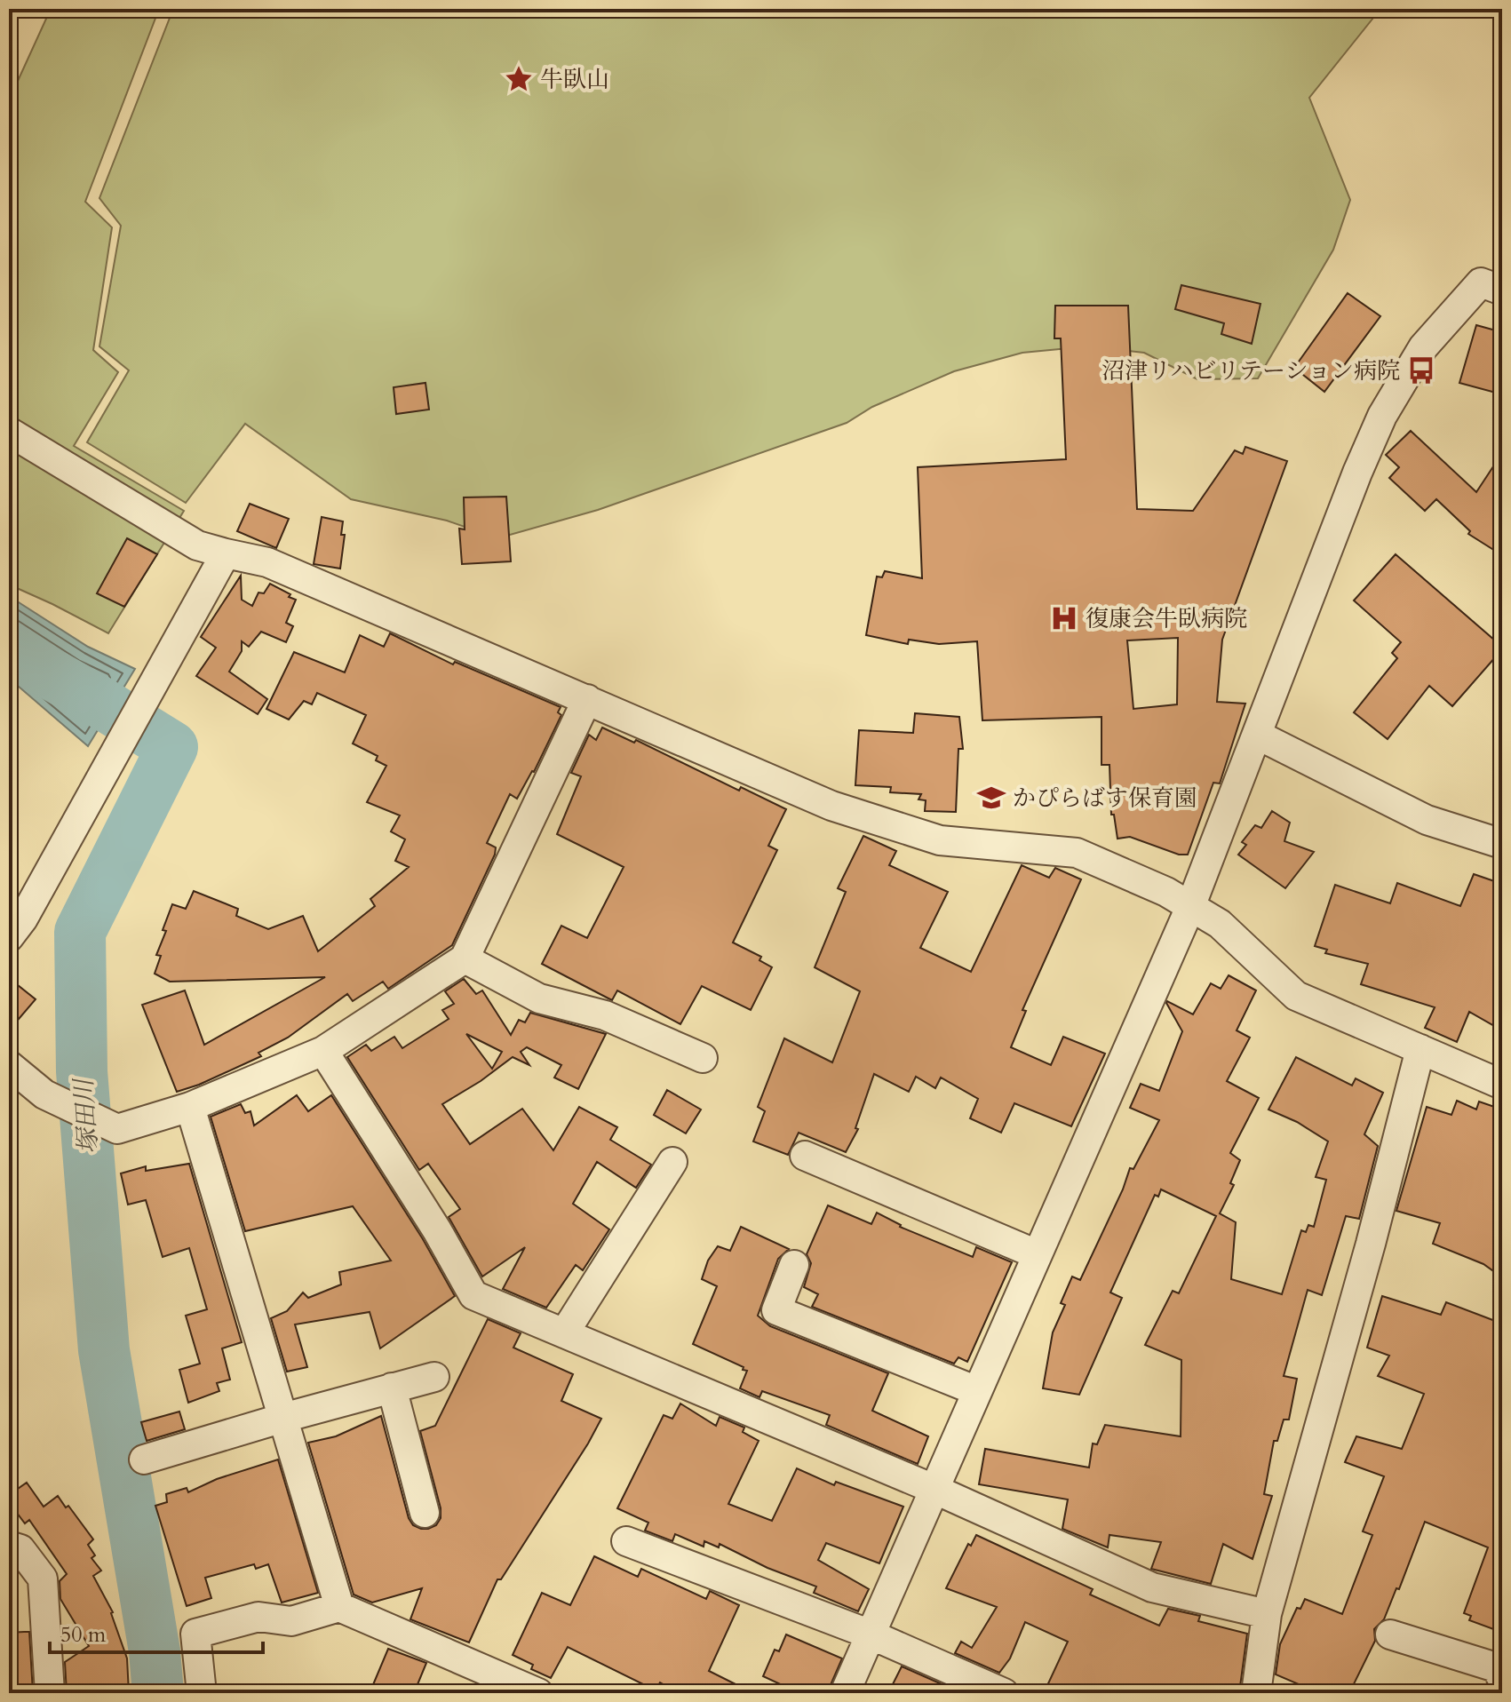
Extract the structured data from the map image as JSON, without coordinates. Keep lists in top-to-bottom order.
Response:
{
  "water": ["塚田川"],
  "places": {
    "place": ["牛臥山"],
    "bus stop": ["沼津リハビリテーション病院"],
    "hospital": ["復康会牛臥病院"],
    "school or university": ["かぴらばす保育園"]
  },
  "scale_bar": "50 m"
}
